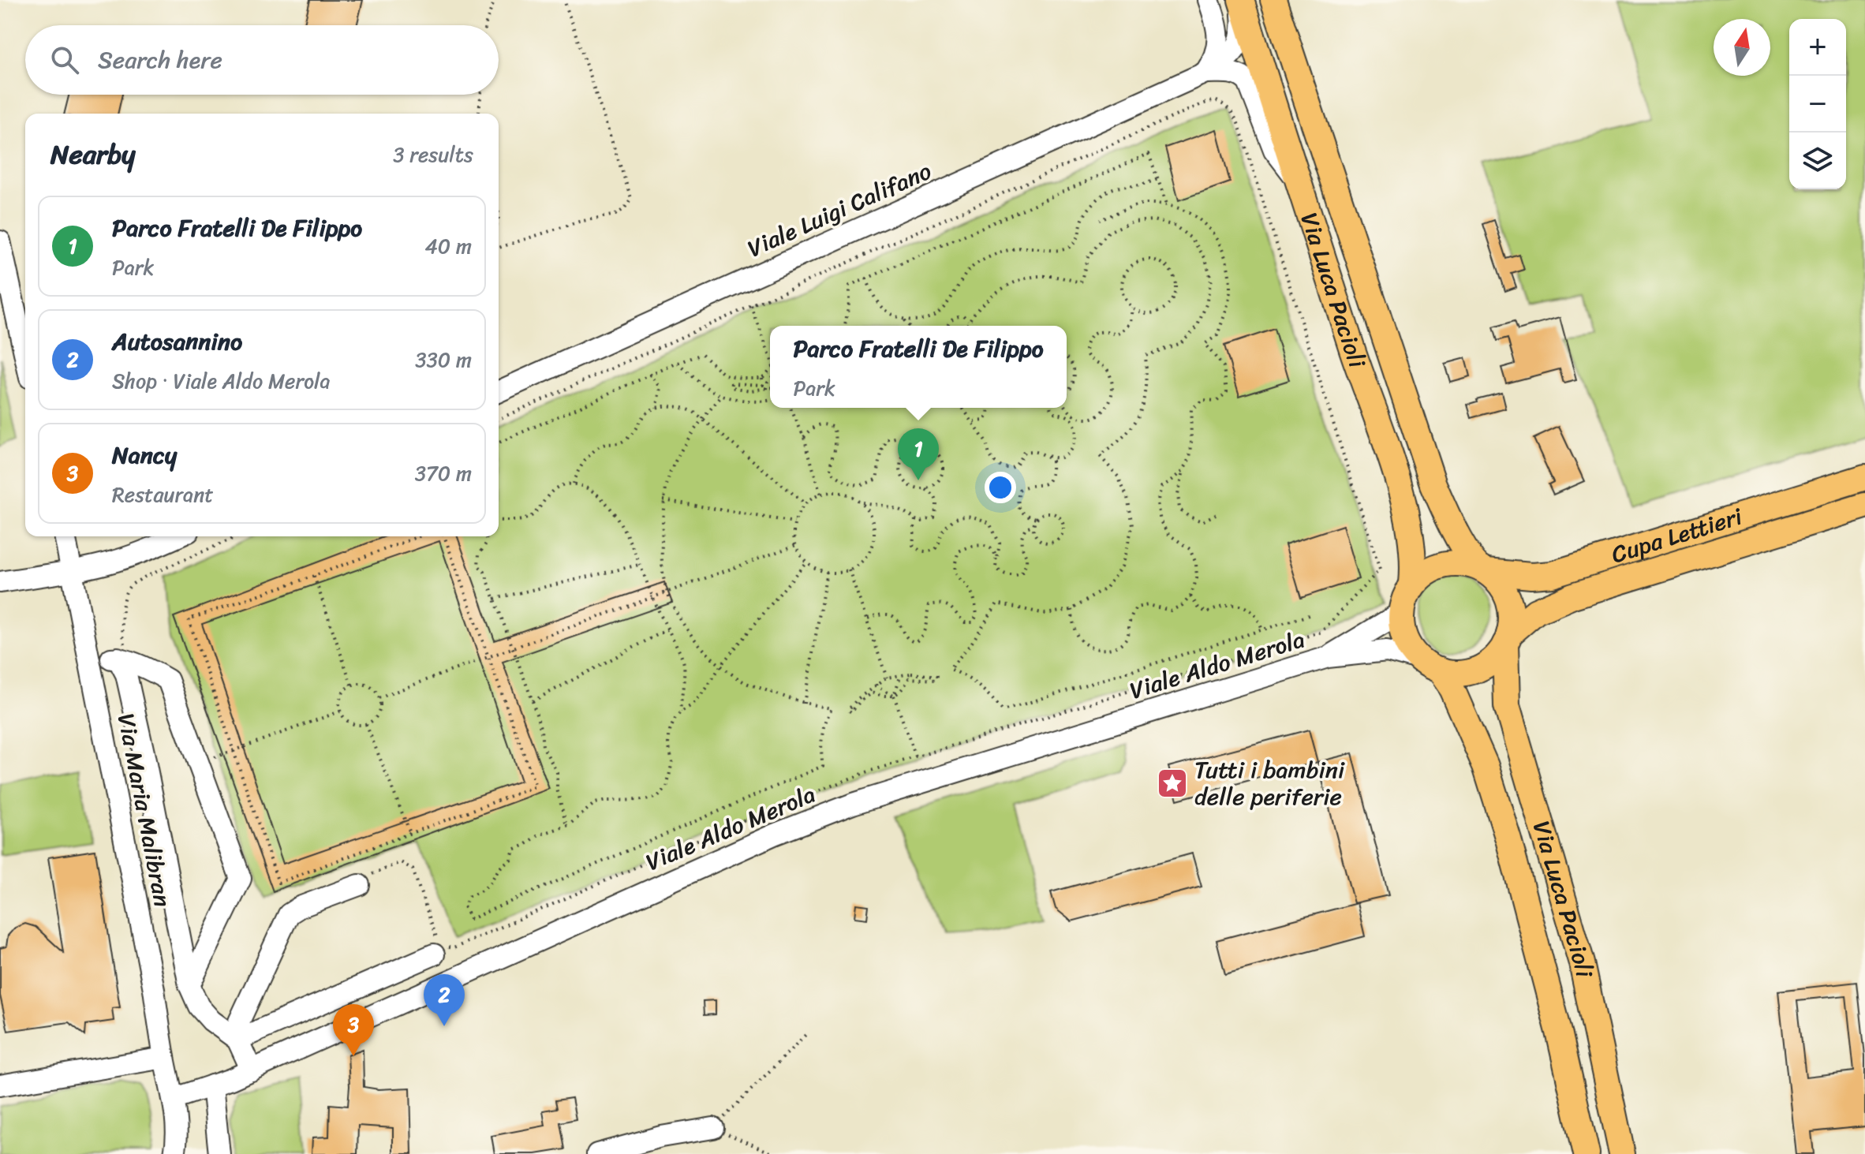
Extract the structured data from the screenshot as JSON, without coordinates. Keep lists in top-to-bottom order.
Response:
{
  "streets": {
    "main road": ["Via Luca Pacioli", "Cupa Lettieri"],
    "street": ["Viale Luigi Califano", "Viale Aldo Merola", "Via Maria Malibran"]
  },
  "crossings": [
    ["Viale Luigi Califano", "Via Luca Pacioli"],
    ["Via Luca Pacioli", "Cupa Lettieri"],
    ["Via Luca Pacioli", "Viale Aldo Merola"],
    ["Cupa Lettieri", "Viale Aldo Merola"],
    ["Viale Aldo Merola", "Via Maria Malibran"]
  ],
  "places": {
    "place": ["Tutti i bambini delle periferie"]
  },
  "north": "top",
  "page": {
    "map_buttons": ["+", "−"],
    "search": "Search here",
    "heading": ["Nearby", "3 results"],
    "list": [
      {
        "mark": "1",
        "name": "Parco Fratelli De Filippo",
        "note": "Park",
        "value": "40 m"
      },
      {
        "mark": "2",
        "name": "Autosannino",
        "note": "Shop · Viale Aldo Merola",
        "value": "330 m"
      },
      {
        "mark": "3",
        "name": "Nancy",
        "note": "Restaurant",
        "value": "370 m"
      }
    ],
    "popup": ["Parco Fratelli De Filippo", "Park"],
    "pins": ["1", "2", "3"]
  }
}
